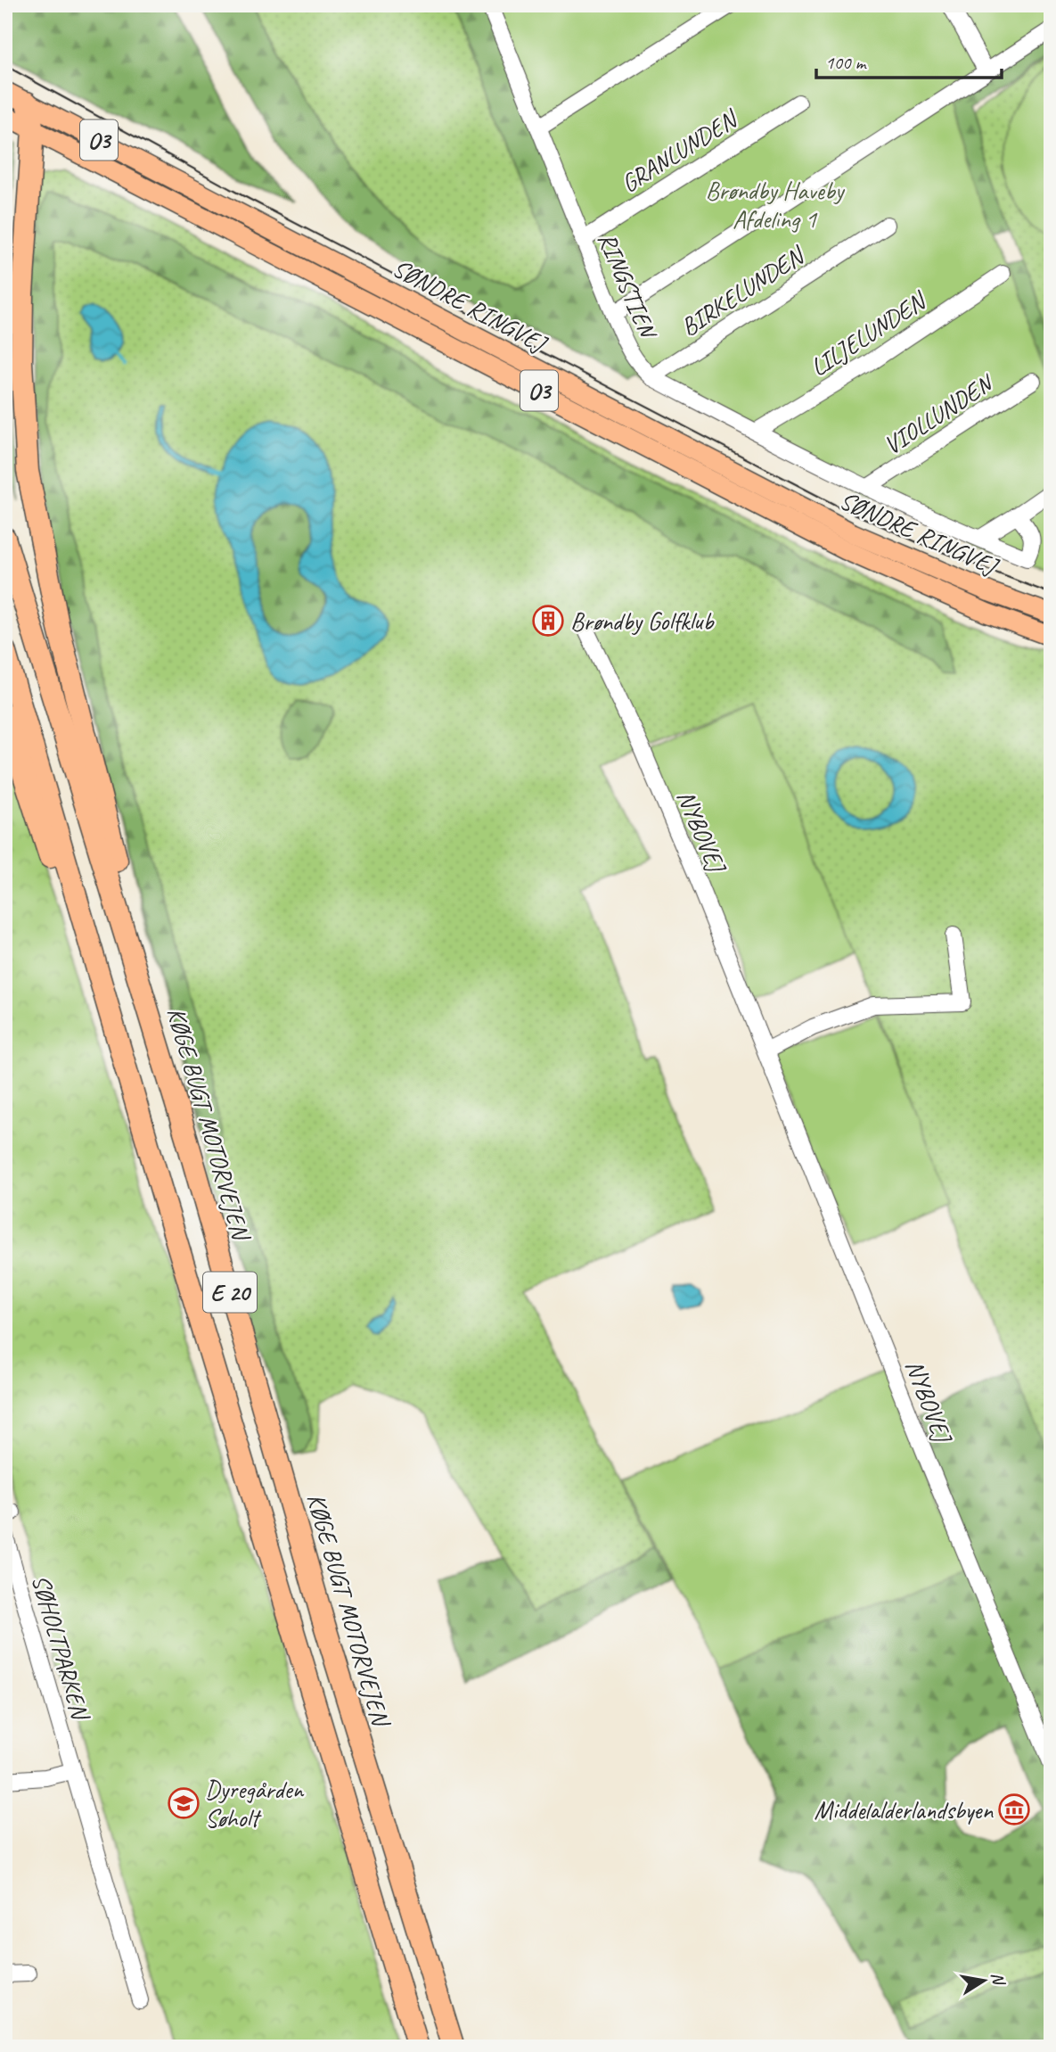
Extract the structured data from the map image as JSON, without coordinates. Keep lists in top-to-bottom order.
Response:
{
  "streets": {
    "highway": ["KØGE BUGT MOTORVEJEN", "E 20"],
    "main road": ["O3", "SØNDRE RINGVEJ"],
    "street": [
      "GRANLUNDEN",
      "RINGSTIEN",
      "BIRKELUNDEN",
      "LILJELUNDEN",
      "VIOLLUNDEN",
      "NYBOVEJ",
      "SØHOLTPARKEN"
    ]
  },
  "crossings": [
    ["GRANLUNDEN", "RINGSTIEN"],
    ["RINGSTIEN", "BIRKELUNDEN"],
    ["RINGSTIEN", "LILJELUNDEN"],
    ["RINGSTIEN", "VIOLLUNDEN"]
  ],
  "parks": ["Brøndby Haveby Afdeling 1"],
  "places": {
    "building": ["Brøndby Golfklub"],
    "school or university": ["Dyregården Søholt"],
    "museum": ["Middelalderlandsbyen"]
  },
  "scale_bar": "100 m",
  "north": "right"
}
